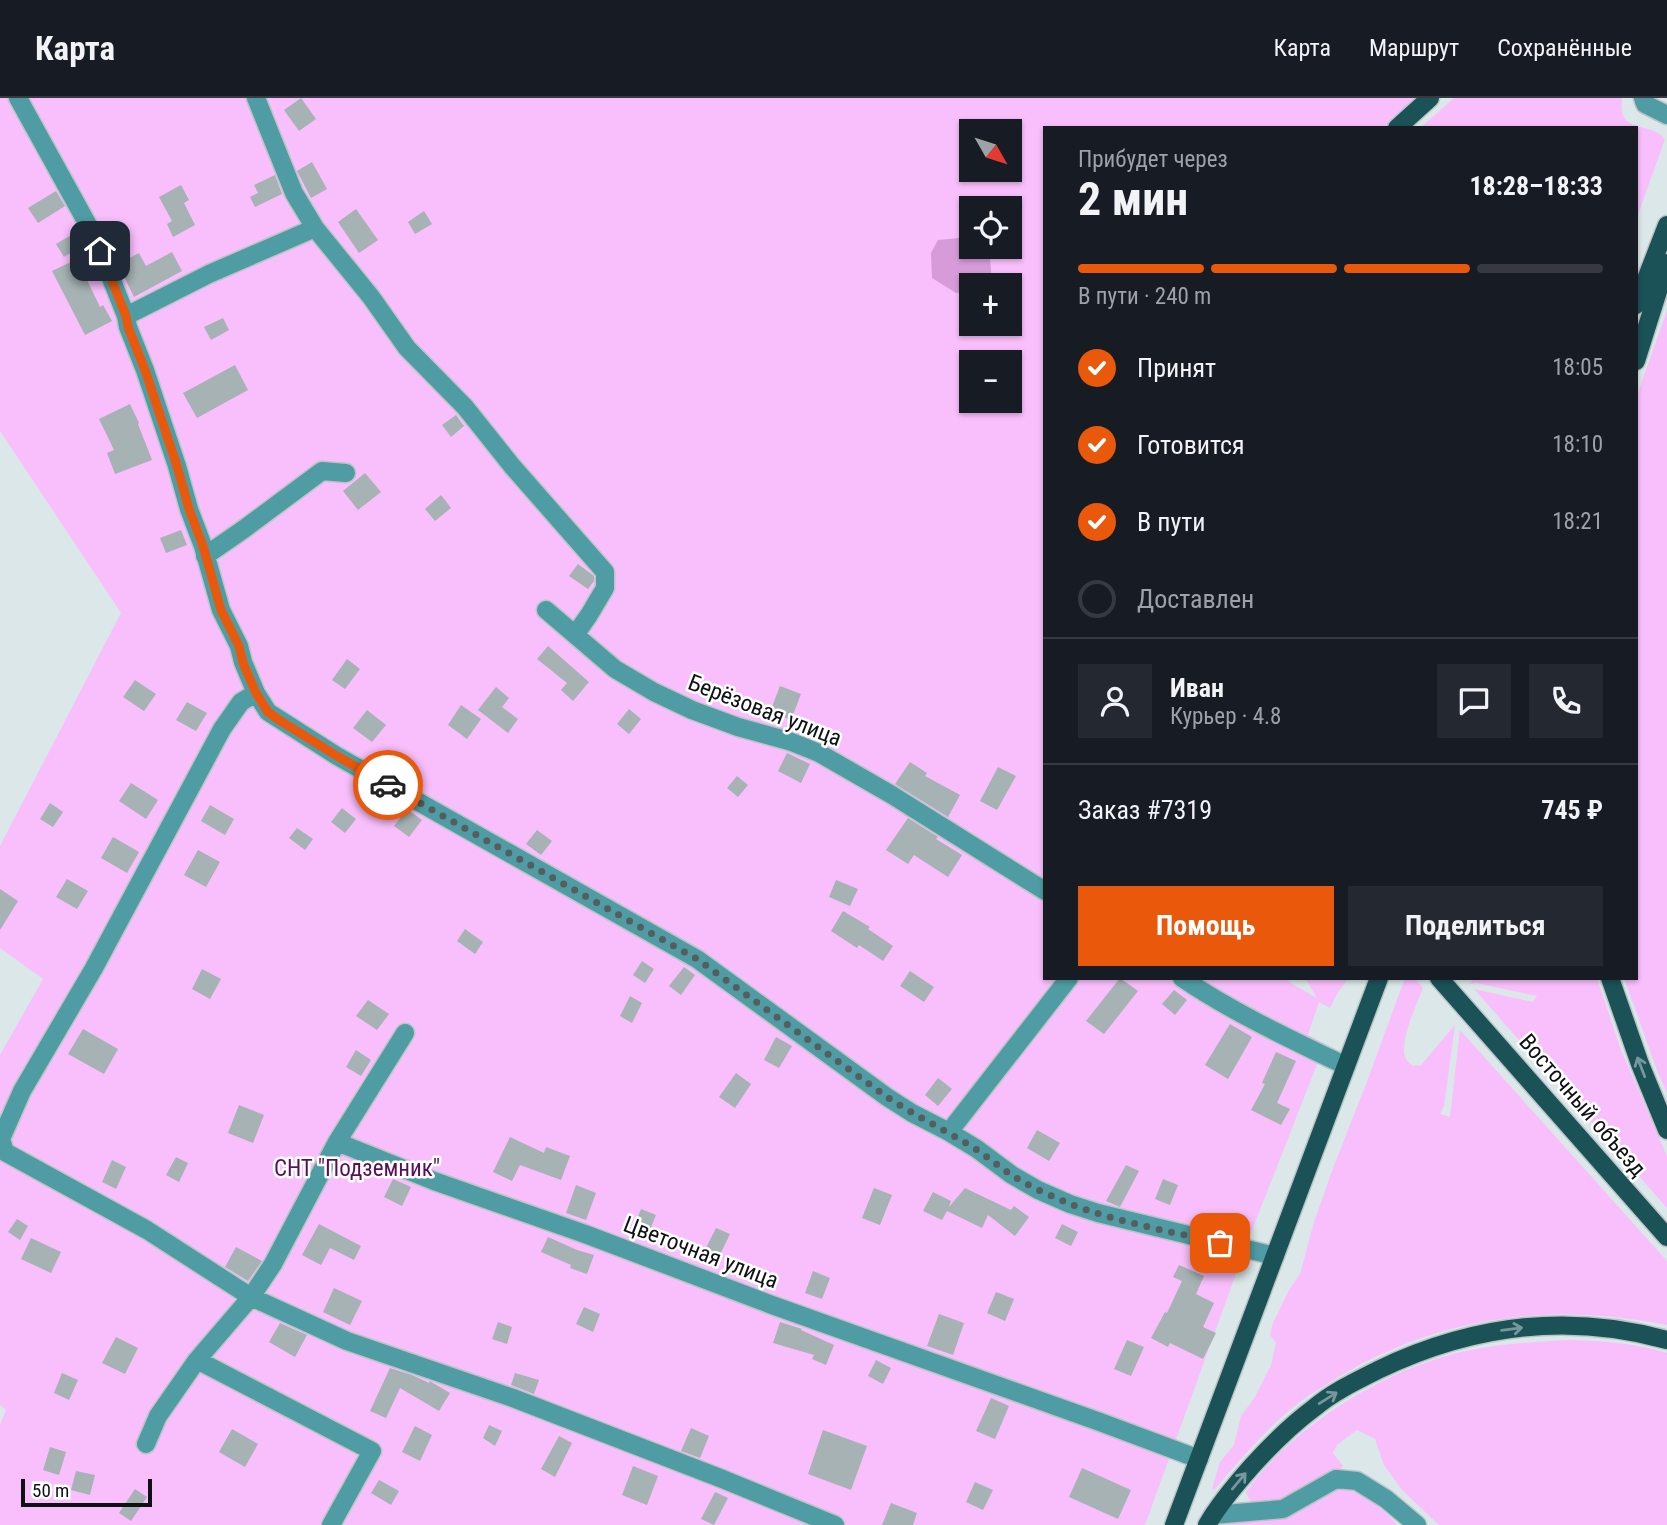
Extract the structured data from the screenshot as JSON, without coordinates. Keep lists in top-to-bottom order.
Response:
{
  "streets": {
    "main road": ["Восточный объезд"],
    "street": ["Берёзовая улица", "Цветочная улица"]
  },
  "parks": ["СНТ \"Подземник\""],
  "scale_bar": "50 m",
  "north": "bottom right",
  "page": {
    "header": "Карта",
    "nav": ["Карта", "Маршрут", "Сохранённые"],
    "map_buttons": ["+", "−"],
    "heading": ["2 мин", "Прибудет через", "18:28–18:33"],
    "panel": [
      "Иван",
      "Курьер · 4.8",
      "Заказ #7319",
      "745 ₽"
    ],
    "bar": "В пути · 240 m",
    "list": [
      ["Принят", "18:05"],
      ["Готовится", "18:10"],
      ["В пути", "18:21"],
      "Доставлен"
    ],
    "buttons": ["Помощь", "Поделиться"],
    "scale": "50 m"
  }
}
